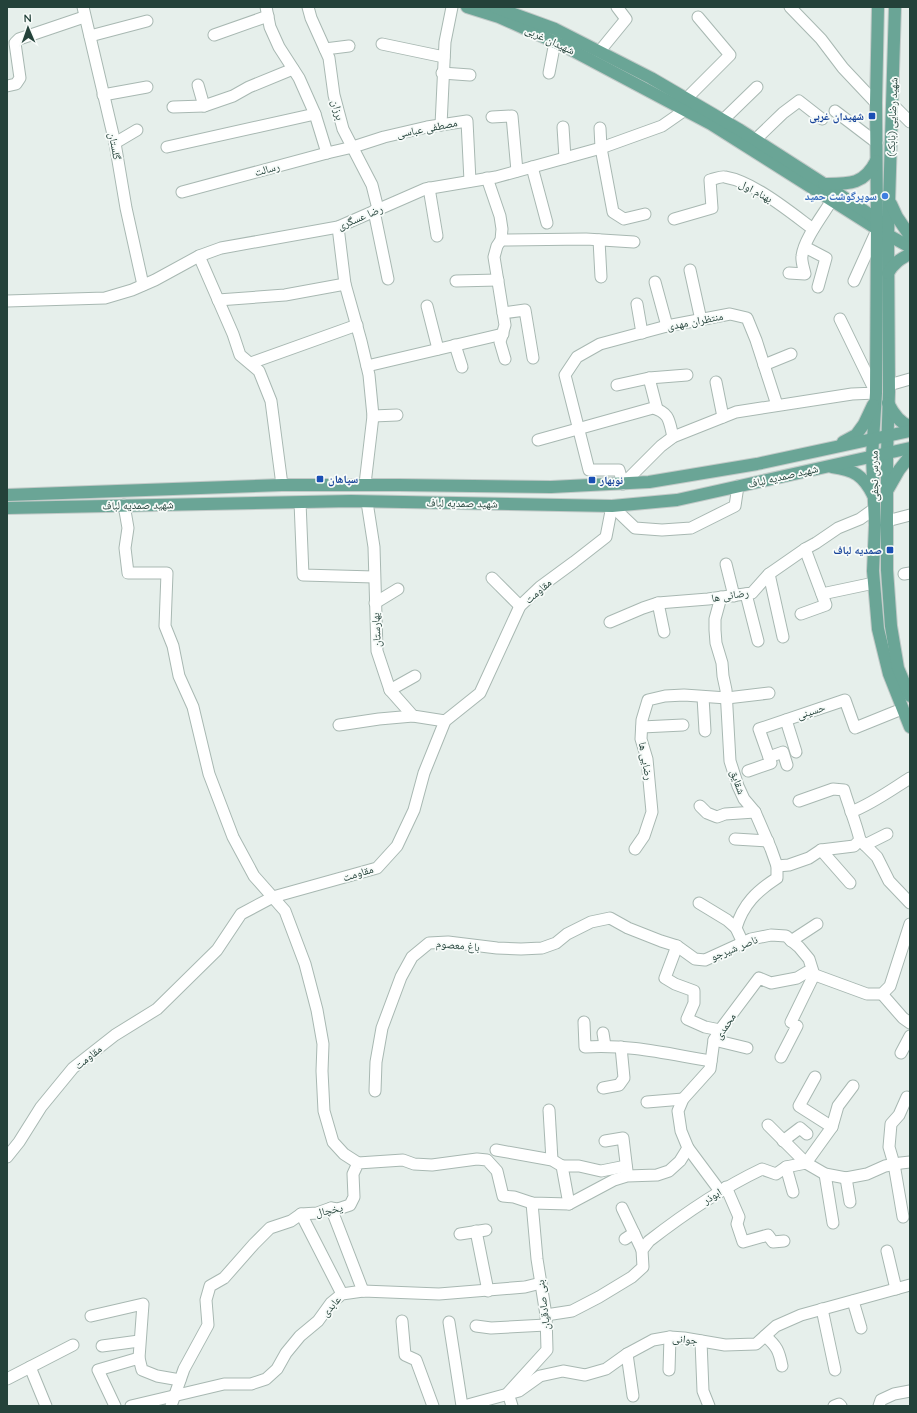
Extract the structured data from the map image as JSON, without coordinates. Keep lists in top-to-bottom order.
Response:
{
  "streets": {
    "main road": [
      "شهیدان غربی",
      "شهید رضایی (بابک)",
      "شهید صمدیه لباف",
      "مدرس نجفی"
    ],
    "street": [
      "برزان",
      "مصطفی عباسی",
      "گلستان",
      "رسالت",
      "بهنام اول",
      "رضا عسگری",
      "منتظران مهدی",
      "مقاومت",
      "رضائی ها",
      "بهارستان",
      "حسینی",
      "رضایی ها",
      "شقایق",
      "باغ معصوم",
      "ناصر شیرجو",
      "محمدی",
      "ابوذر",
      "یخچال",
      "بنی صادقیان",
      "عابدی",
      "جوانی"
    ]
  },
  "crossings": [
    ["شهیدان غربی", "شهید رضایی (بابک)"],
    ["شهیدان غربی", "رضا عسگری"],
    ["شهیدان غربی", "مدرس نجفی"],
    ["برزان", "مصطفی عباسی"],
    ["برزان", "رسالت"],
    ["برزان", "رضا عسگری"],
    ["شهید رضایی (بابک)", "مدرس نجفی"],
    ["مصطفی عباسی", "رسالت"],
    ["مصطفی عباسی", "رضا عسگری"],
    ["گلستان", "رضا عسگری"],
    ["شهید صمدیه لباف", "مدرس نجفی"],
    ["شهید صمدیه لباف", "مقاومت"],
    ["شهید صمدیه لباف", "بهارستان"],
    ["مدرس نجفی", "رضائی ها"],
    ["مدرس نجفی", "حسینی"],
    ["رضائی ها", "شقایق"],
    ["رضایی ها", "شقایق"],
    ["باغ معصوم", "ناصر شیرجو"],
    ["ناصر شیرجو", "محمدی"],
    ["یخچال", "عابدی"],
    ["بنی صادقیان", "عابدی"],
    ["بنی صادقیان", "جوانی"]
  ],
  "places": {
    "transit": [
      "شهیدان غربی",
      "سپاهان",
      "نوبهار",
      "صمدیه لباف"
    ],
    "other": ["سوپرگوشت حمید"]
  },
  "north": "top"
}
